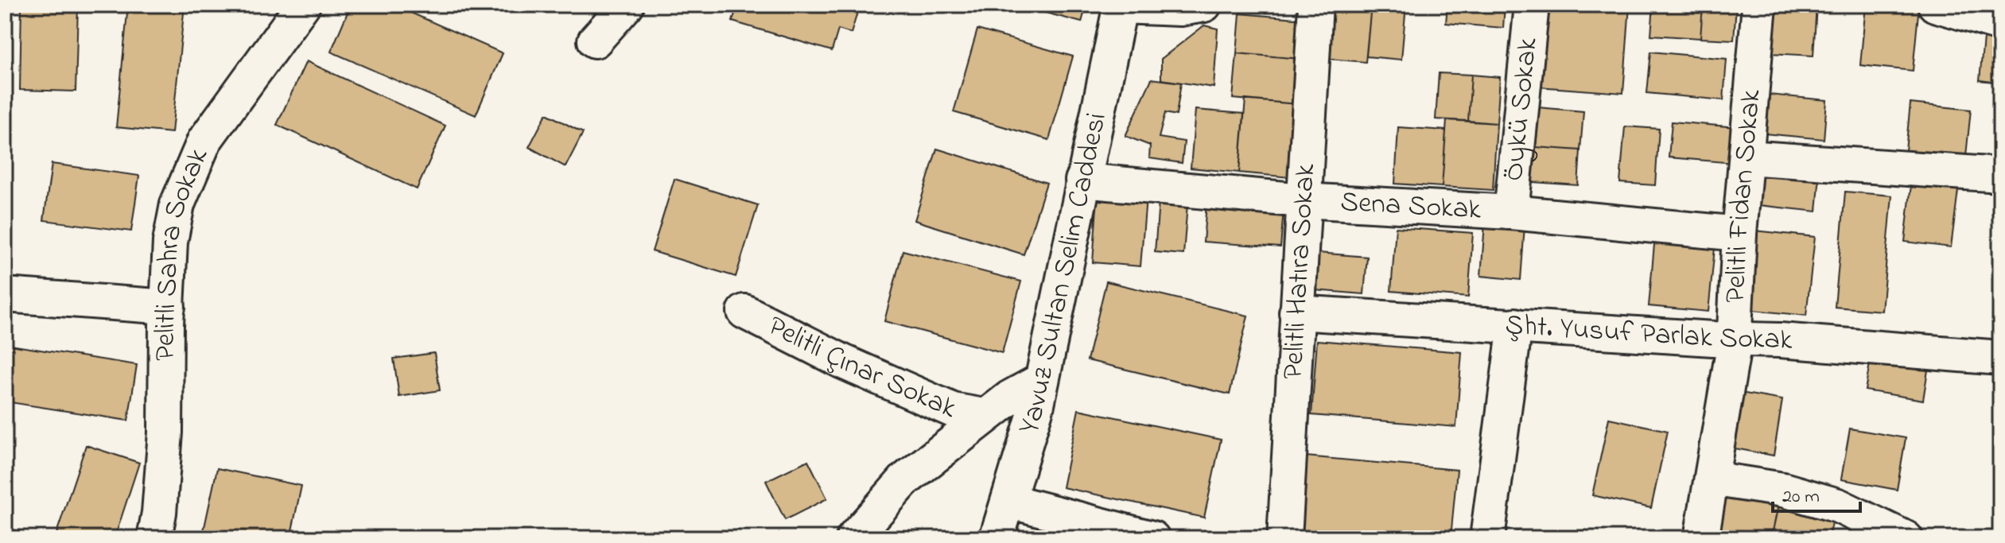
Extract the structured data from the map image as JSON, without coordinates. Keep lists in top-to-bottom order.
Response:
{
  "streets": {
    "street": [
      "Öykü Sokak",
      "Pelitli Fidan Sokak",
      "Sena Sokak",
      "Pelitli Sahra Sokak",
      "Pelitli Hatıra Sokak",
      "Yavuz Sultan Selim Caddesi",
      "Şht. Yusuf Parlak Sokak",
      "Pelitli Çınar Sokak"
    ]
  },
  "crossings": [
    ["Öykü Sokak", "Sena Sokak"],
    ["Pelitli Fidan Sokak", "Sena Sokak"],
    ["Pelitli Fidan Sokak", "Şht. Yusuf Parlak Sokak"],
    ["Sena Sokak", "Pelitli Hatıra Sokak"],
    ["Sena Sokak", "Yavuz Sultan Selim Caddesi"],
    ["Pelitli Hatıra Sokak", "Şht. Yusuf Parlak Sokak"]
  ],
  "scale_bar": "20 m"
}
